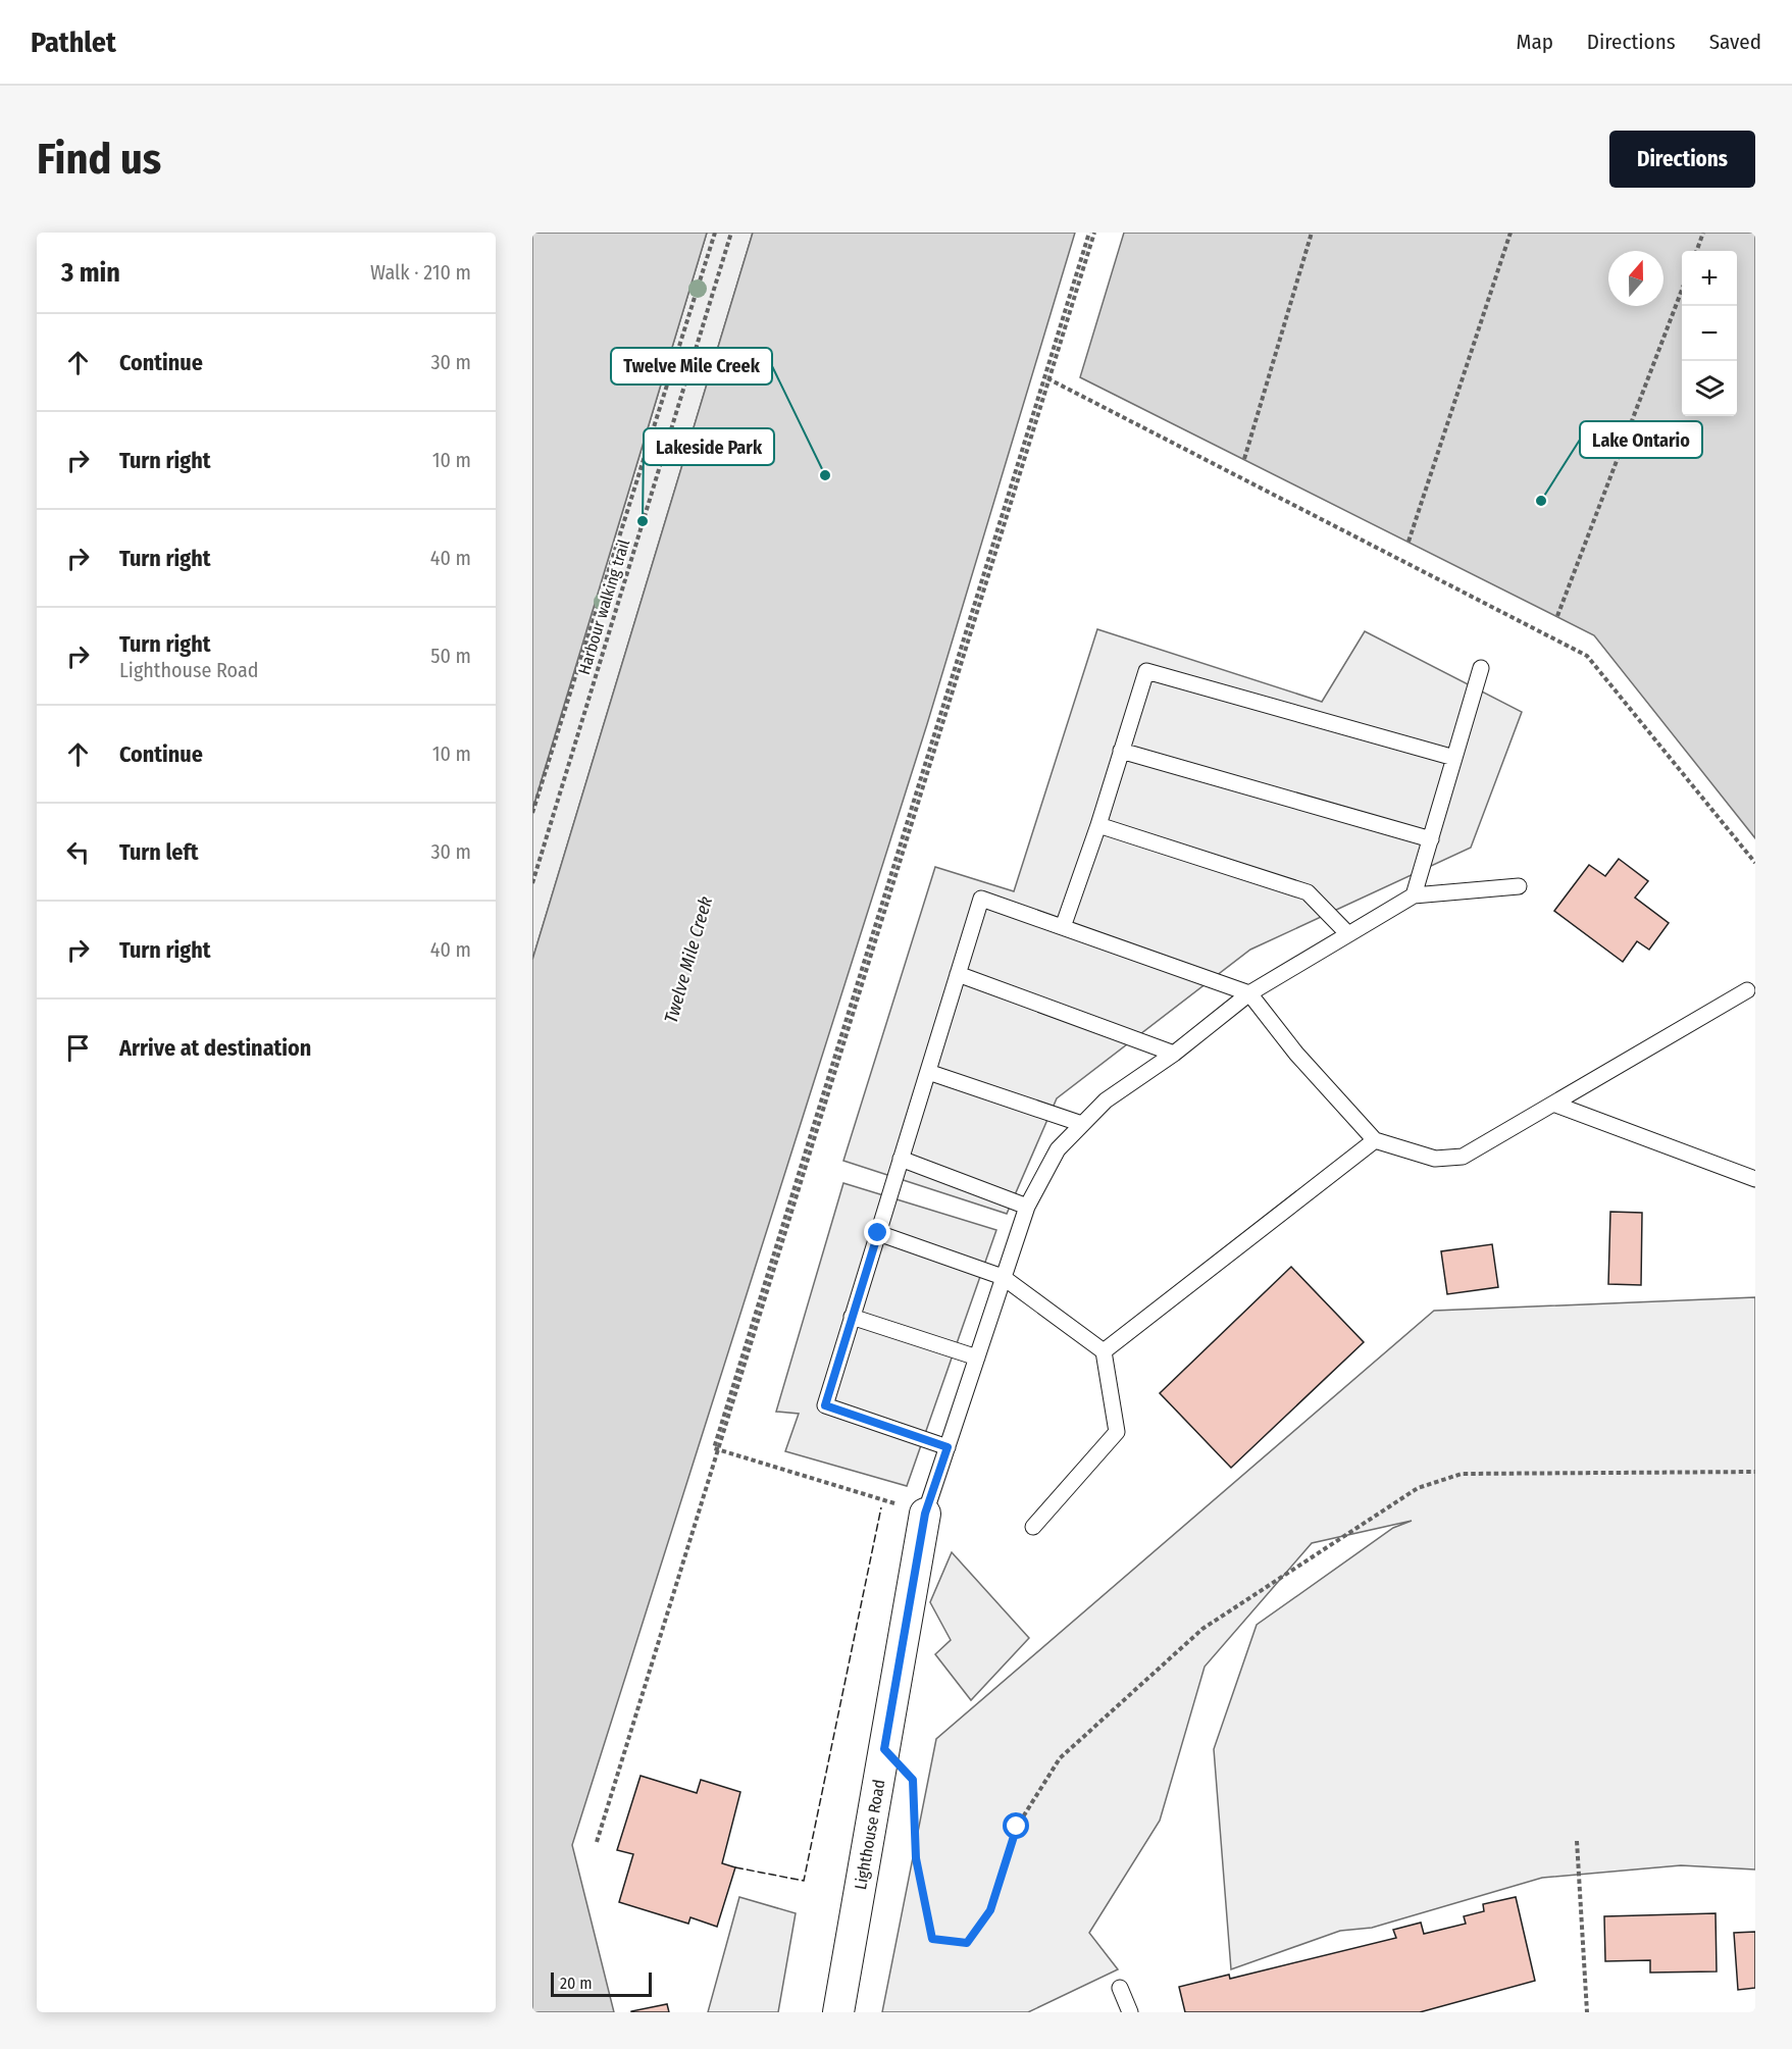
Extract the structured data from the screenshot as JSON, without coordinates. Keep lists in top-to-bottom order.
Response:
{
  "streets": {
    "street": ["Lighthouse Road"],
    "path": ["Harbour walking trail"]
  },
  "water": ["Twelve Mile Creek"],
  "places": ["Twelve Mile Creek", "Lake Ontario", "Lakeside Park"],
  "scale_bar": "20 m",
  "north": "top",
  "page": {
    "header": "Pathlet",
    "nav": ["Map", "Directions", "Saved"],
    "buttons": "Directions",
    "title": "Find us",
    "heading": ["3 min", "Walk · 210 m"],
    "map_buttons": ["+", "−"],
    "list": [
      ["Continue", "30 m"],
      ["Turn right", "10 m"],
      ["Turn right", "40 m"],
      ["Turn right", "Lighthouse Road", "50 m"],
      ["Continue", "10 m"],
      ["Turn left", "30 m"],
      ["Turn right", "40 m"],
      "Arrive at destination"
    ],
    "scale": "20 m"
  }
}
